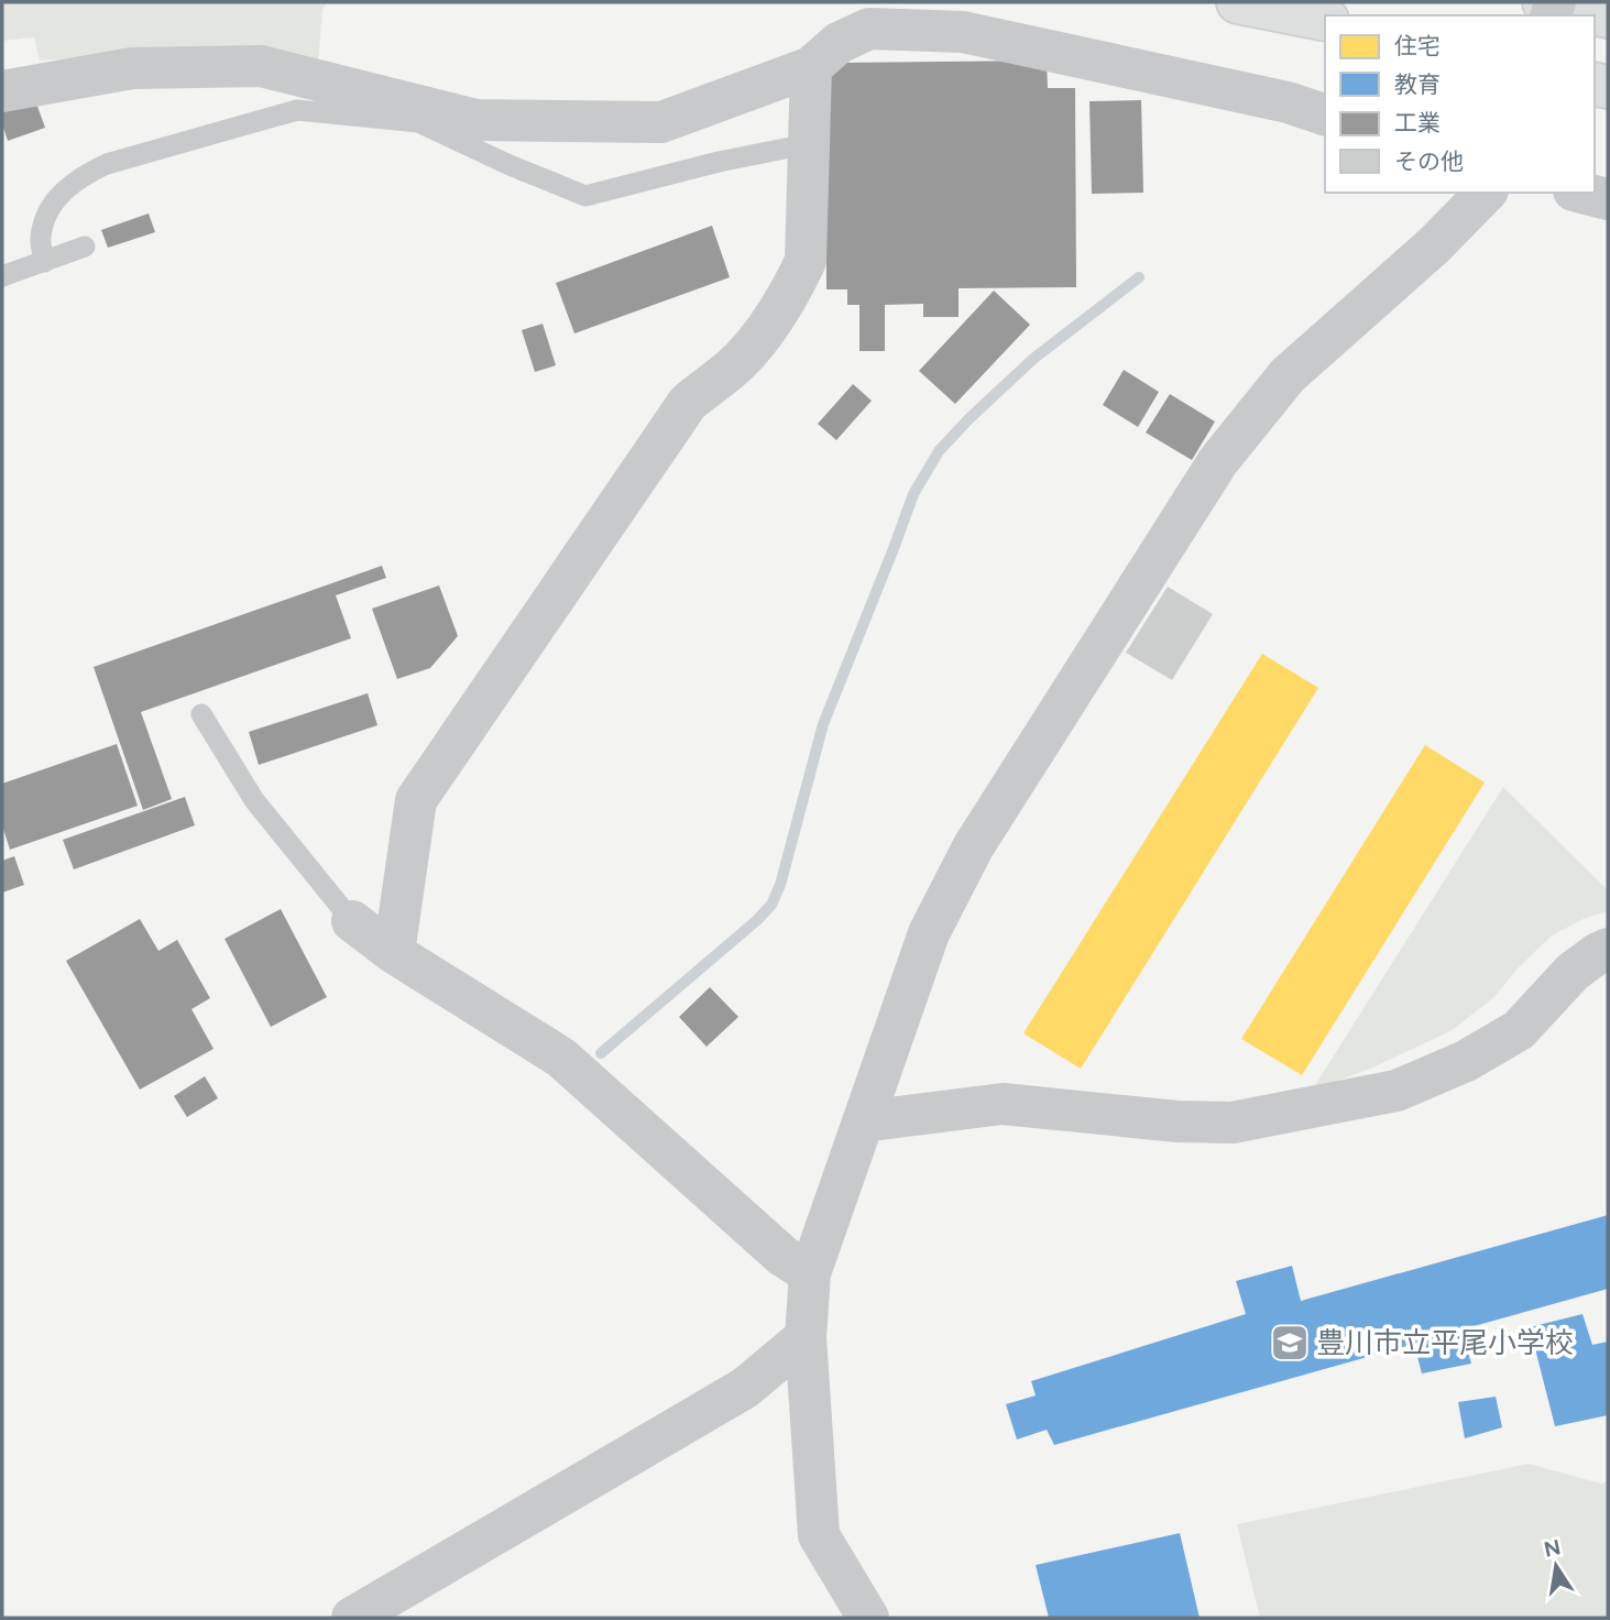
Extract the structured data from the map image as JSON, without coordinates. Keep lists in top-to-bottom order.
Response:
{
  "places": {
    "school or university": ["豊川市立平尾小学校"]
  },
  "legend": [
    "住宅",
    "教育",
    "工業",
    "その他"
  ],
  "north": "top"
}
